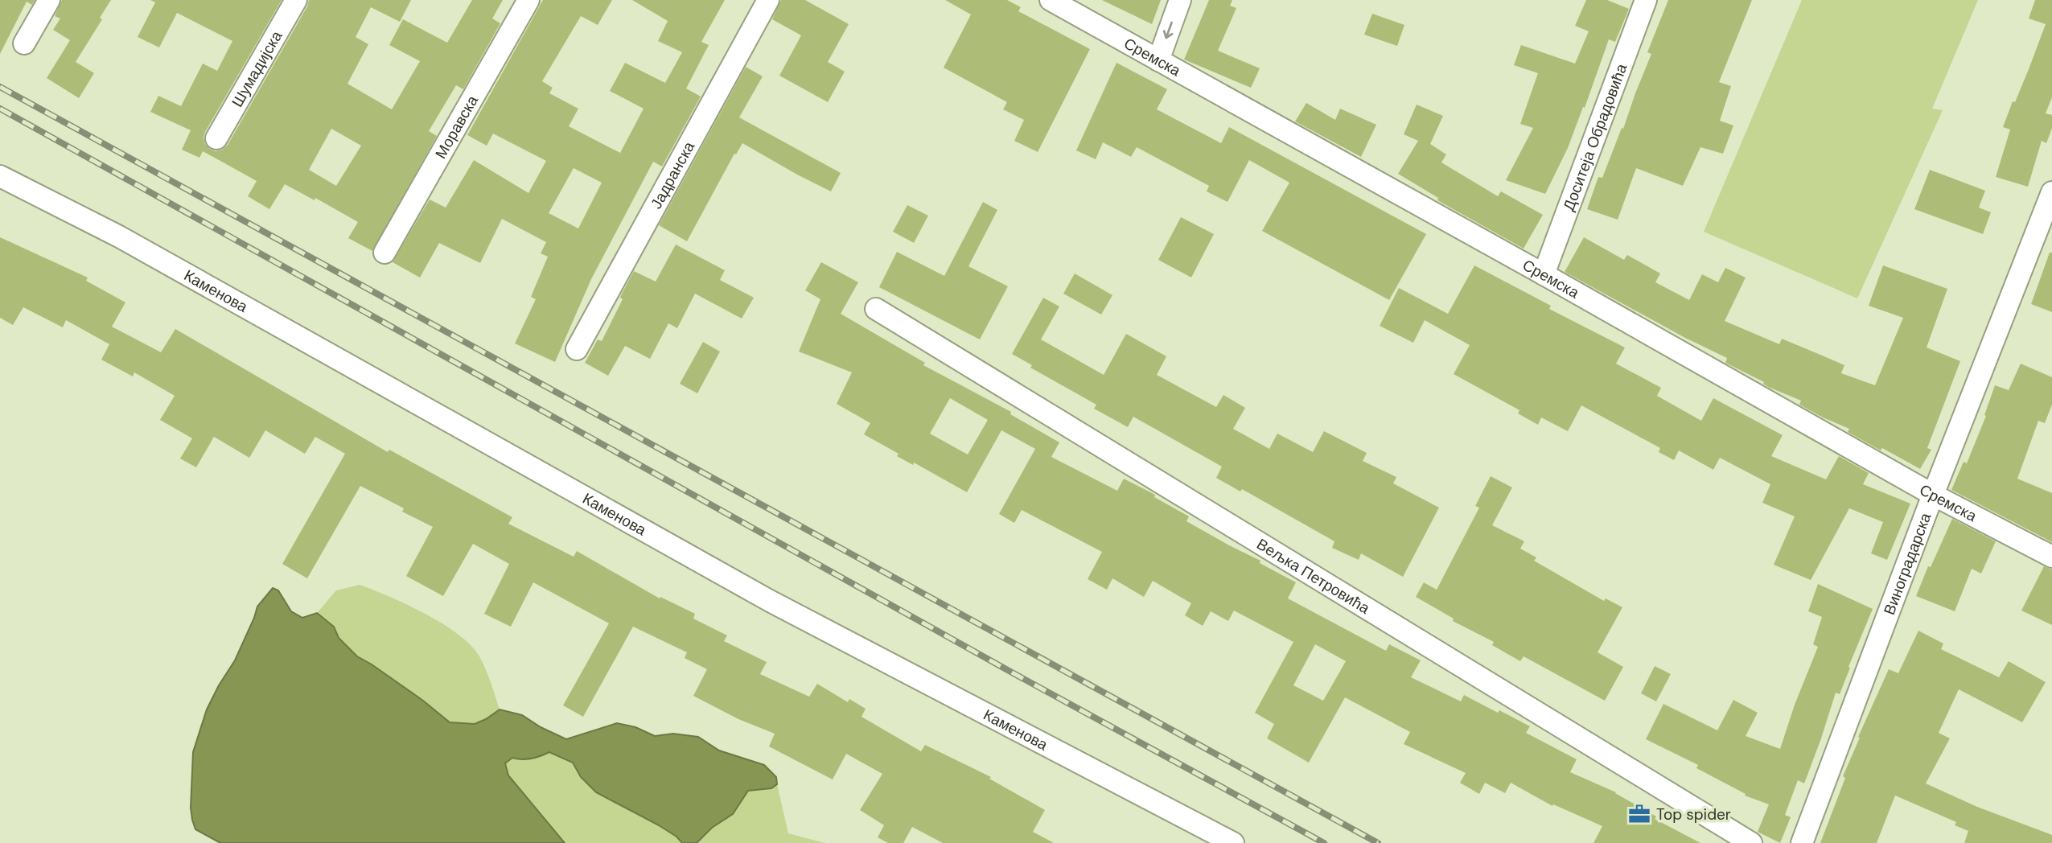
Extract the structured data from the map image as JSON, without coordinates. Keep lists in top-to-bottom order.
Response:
{
  "streets": {
    "street": [
      "Сремска",
      "Шумадијска",
      "Моравска",
      "Доситеја Обрадовића",
      "Јадранска",
      "Каменова",
      "Виноградарска",
      "Вељка Петровића"
    ]
  },
  "crossings": [
    ["Сремска", "Доситеја Обрадовића"],
    ["Сремска", "Виноградарска"]
  ],
  "places": {
    "office": ["Top spider"]
  }
}
